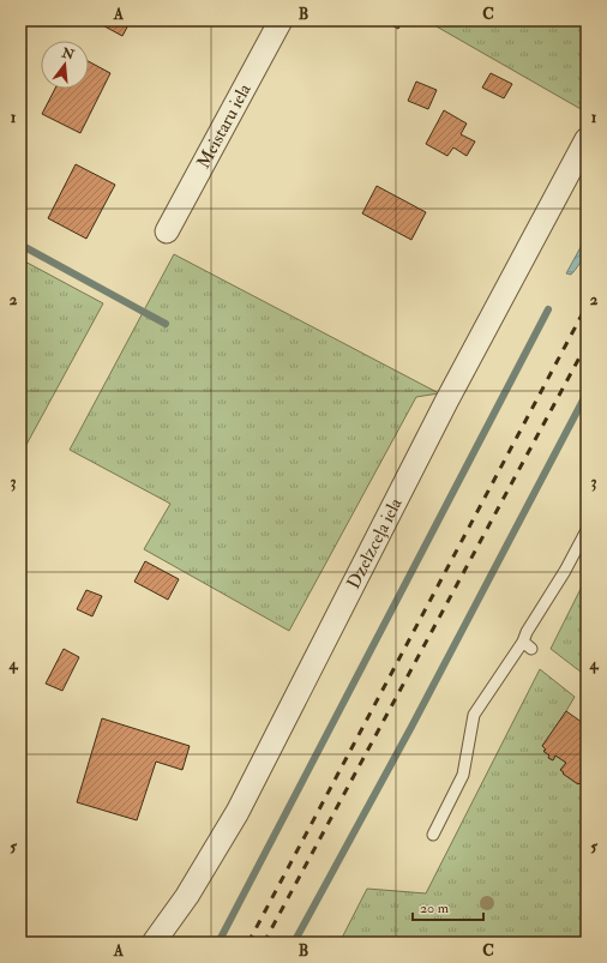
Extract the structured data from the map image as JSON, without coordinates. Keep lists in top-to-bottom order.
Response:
{
  "streets": {
    "street": ["Meistaru iela", "Dzelzceļa iela"]
  },
  "scale_bar": "20 m",
  "north": "top",
  "grid": {
    "columns": ["A", "B", "C"],
    "rows": [
      "1",
      "2",
      "3",
      "4",
      "5"
    ]
  }
}
